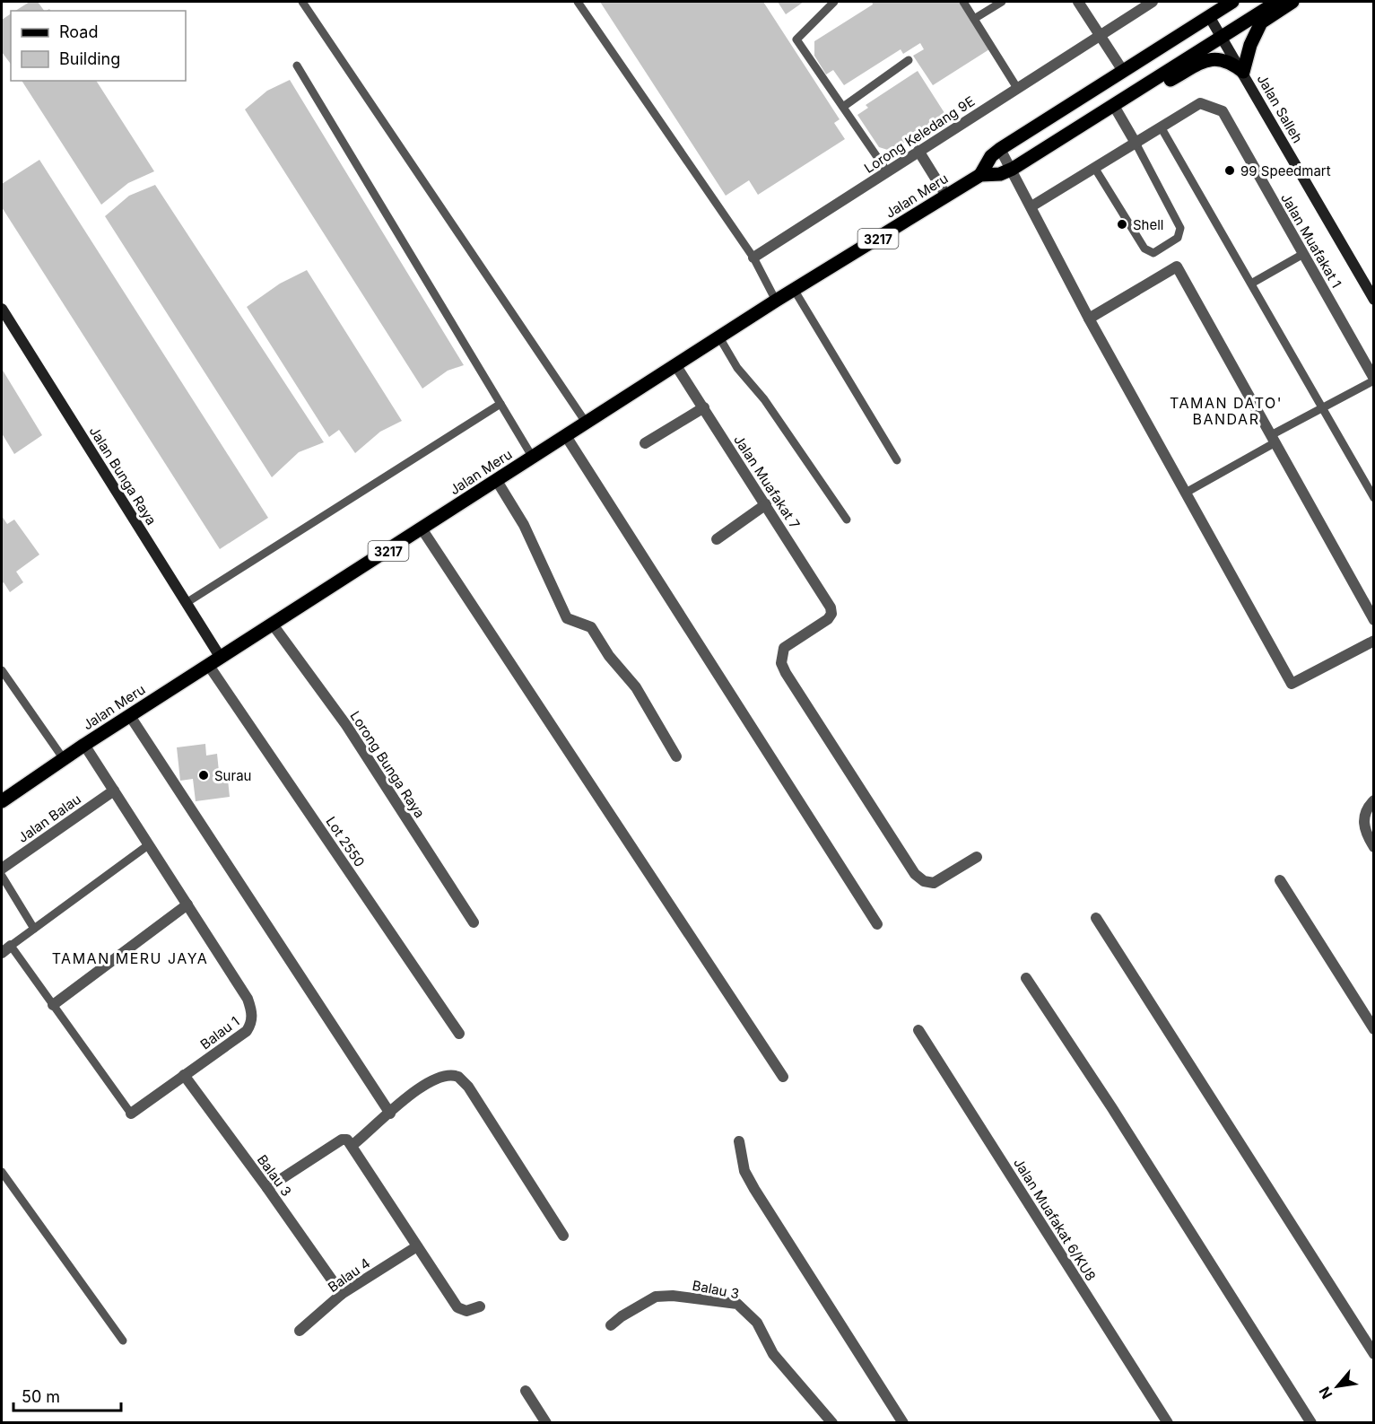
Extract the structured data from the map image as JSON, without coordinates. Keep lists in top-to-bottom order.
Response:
{
  "streets": {
    "main road": ["Jalan Meru", "3217"],
    "street": [
      "Jalan Salleh",
      "Lorong Keledang 9E",
      "Jalan Muafakat 1",
      "Jalan Bunga Raya",
      "Jalan Muafakat 7",
      "Lorong Bunga Raya",
      "Jalan Balau",
      "Lot 2550",
      "Balau 1",
      "Balau 3",
      "Jalan Muafakat 6/KU8",
      "Balau 4"
    ]
  },
  "crossings": [
    ["Jalan Salleh", "Jalan Meru"],
    ["Jalan Meru", "Jalan Bunga Raya"],
    ["Jalan Meru", "Jalan Muafakat 7"],
    ["Jalan Meru", "Lorong Bunga Raya"],
    ["Jalan Meru", "Lot 2550"],
    ["Jalan Meru", "Balau 1"],
    ["Jalan Bunga Raya", "Lot 2550"],
    ["Jalan Balau", "Balau 1"],
    ["Balau 1", "Balau 3"],
    ["Balau 3", "Balau 4"]
  ],
  "districts": ["TAMAN DATO' BANDAR", "TAMAN MERU JAYA"],
  "places": ["99 Speedmart", "Shell", "Surau"],
  "legend": ["Road", "Building"],
  "scale_bar": "50 m",
  "north": "bottom left"
}
